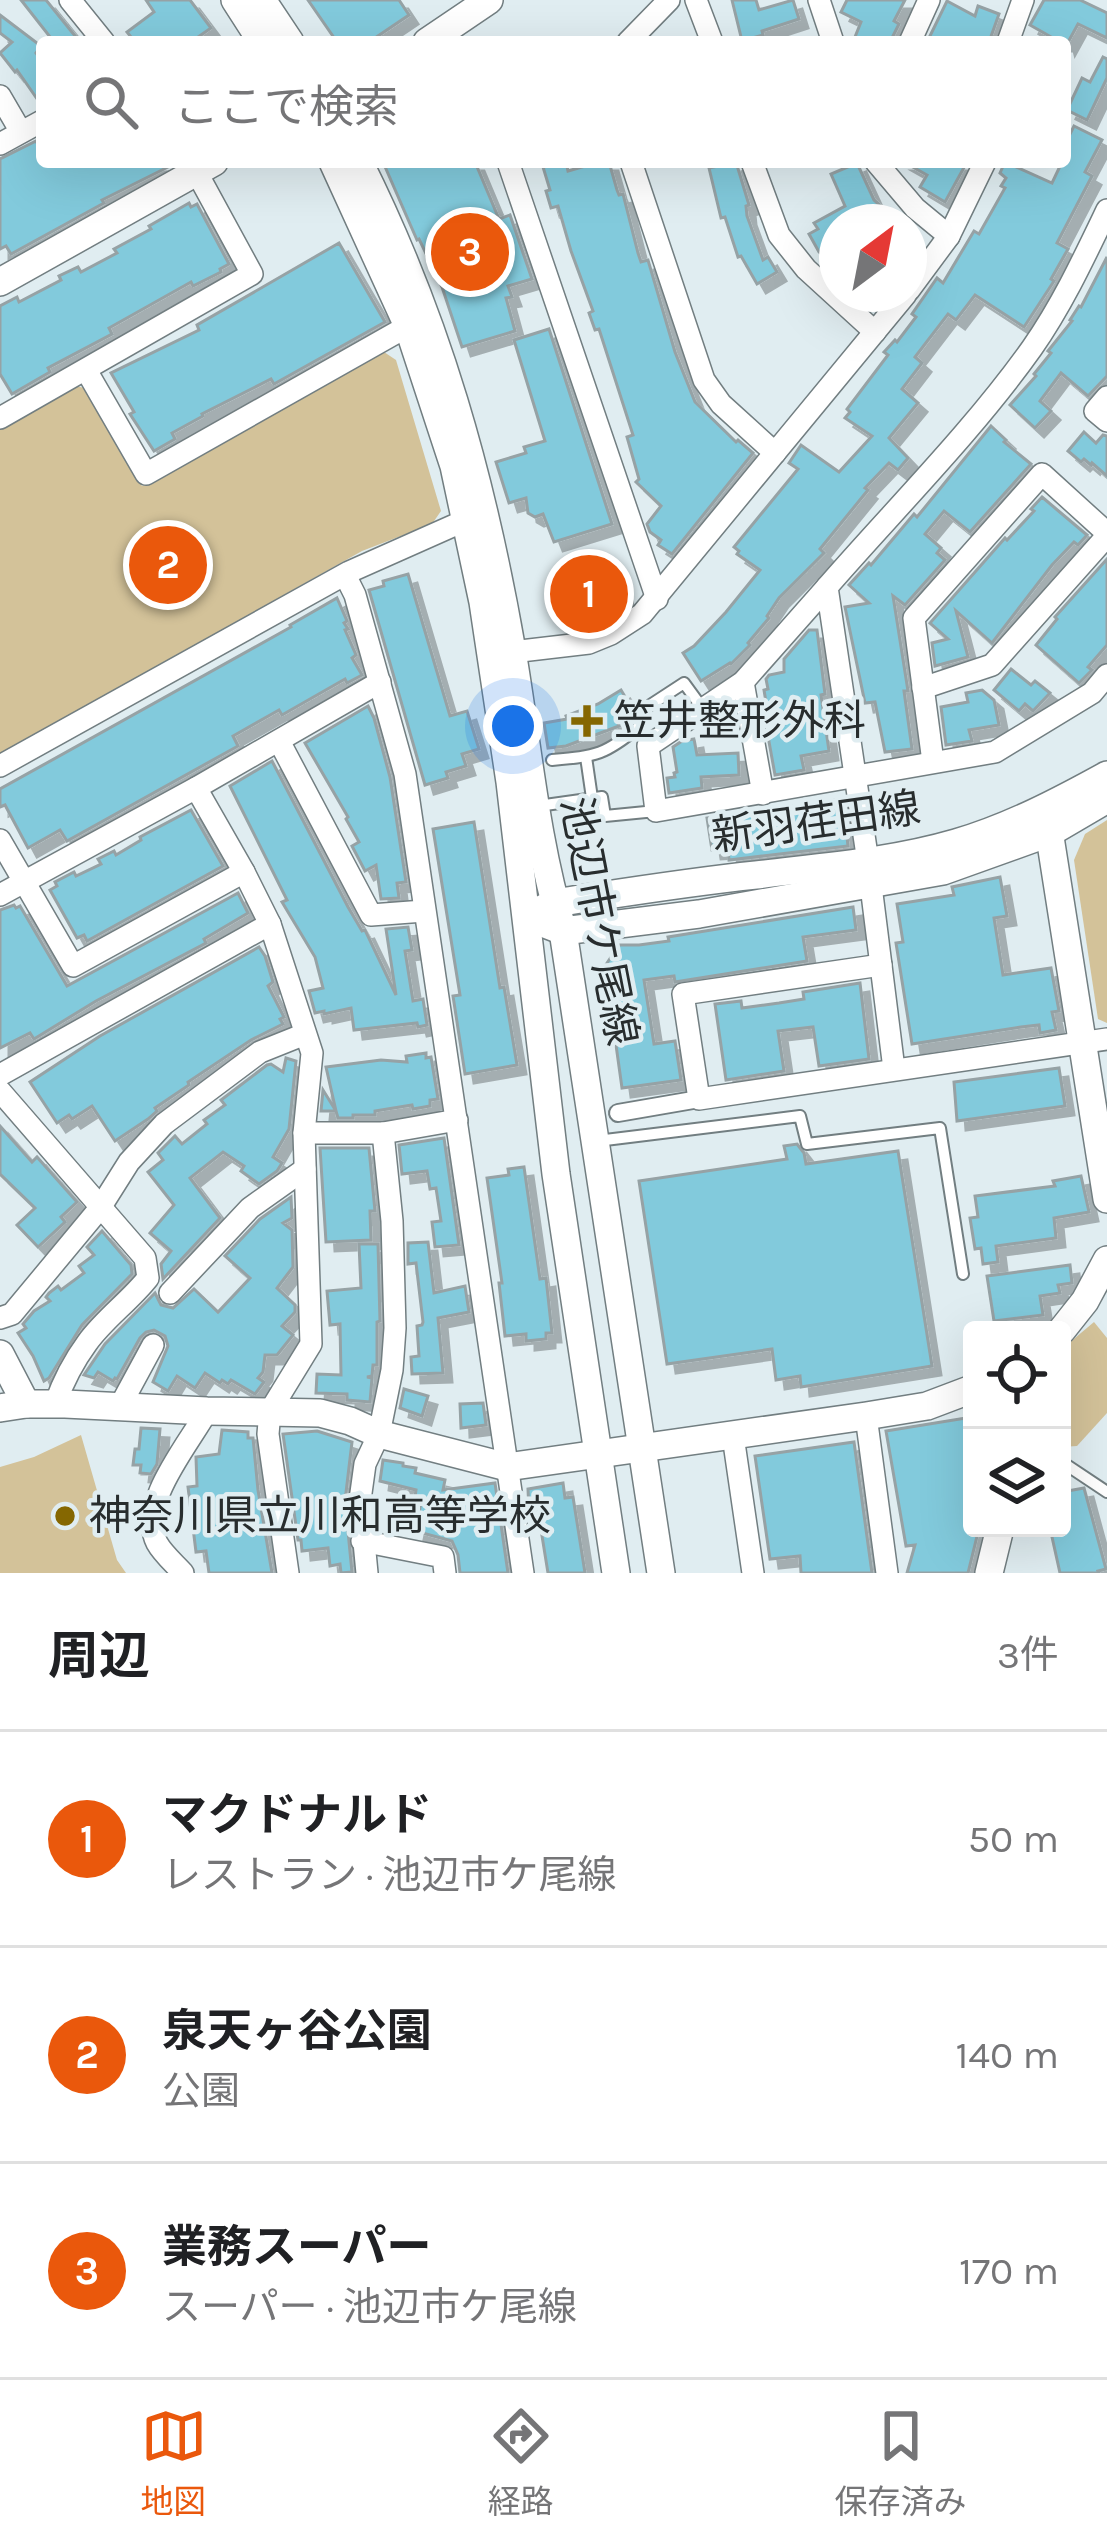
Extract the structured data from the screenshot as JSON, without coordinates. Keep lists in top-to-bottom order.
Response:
{
  "streets": {
    "street": ["新羽荏田線", "池辺市ケ尾線"]
  },
  "crossings": [
    ["新羽荏田線", "池辺市ケ尾線"]
  ],
  "places": {
    "health": ["笠井整形外科"],
    "other": ["神奈川県立川和高等学校"]
  },
  "north": "top right",
  "page": {
    "search": "ここで検索",
    "pins": ["3", "2", "1"],
    "heading": ["周辺", "3件"],
    "list": [
      {
        "mark": "1",
        "name": "マクドナルド",
        "note": "レストラン · 池辺市ケ尾線",
        "value": "50 m"
      },
      {
        "mark": "2",
        "name": "泉天ヶ谷公園",
        "note": "公園",
        "value": "140 m"
      },
      {
        "mark": "3",
        "name": "業務スーパー",
        "note": "スーパー · 池辺市ケ尾線",
        "value": "170 m"
      }
    ],
    "nav": ["地図", "経路", "保存済み"]
  }
}
